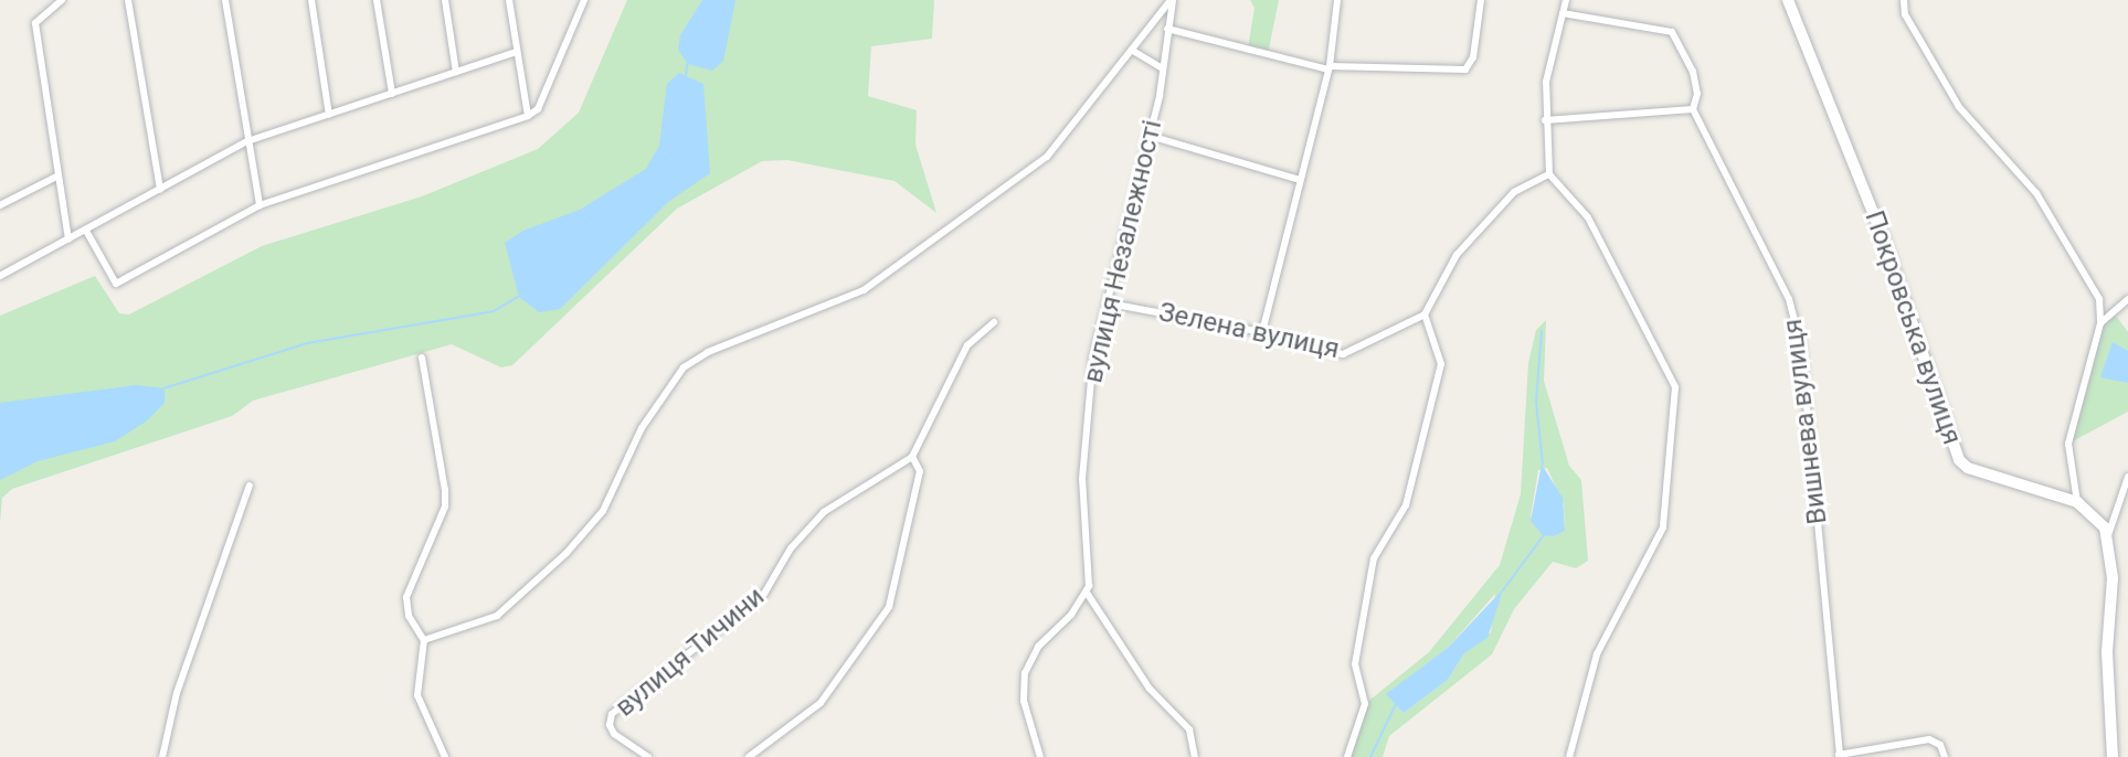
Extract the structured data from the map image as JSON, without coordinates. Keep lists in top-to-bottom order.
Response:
{
  "streets": {
    "street": [
      "Покровська вулиця",
      "Зелена вулиця",
      "Вишнева вулиця",
      "вулиця Тичини"
    ]
  }
}
